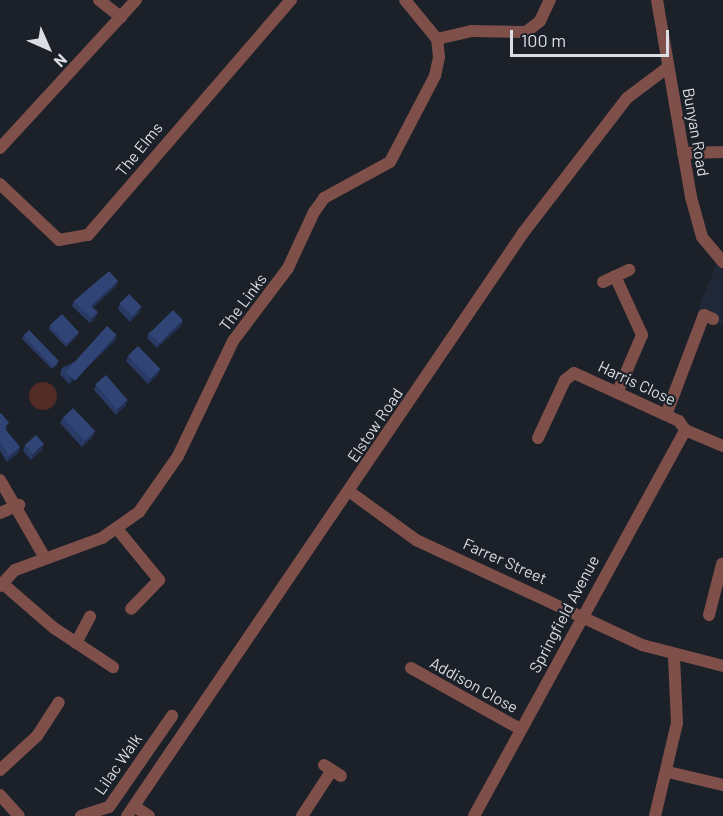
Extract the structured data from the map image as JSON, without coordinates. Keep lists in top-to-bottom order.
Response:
{
  "streets": {
    "street": [
      "Bunyan Road",
      "The Elms",
      "The Links",
      "Harris Close",
      "Elstow Road",
      "Farrer Street",
      "Springfield Avenue",
      "Addison Close",
      "Lilac Walk"
    ]
  },
  "crossings": [
    ["Bunyan Road", "Elstow Road"],
    ["Harris Close", "Springfield Avenue"],
    ["Elstow Road", "Farrer Street"],
    ["Farrer Street", "Springfield Avenue"],
    ["Springfield Avenue", "Addison Close"]
  ],
  "scale_bar": "100 m",
  "north": "bottom right"
}
